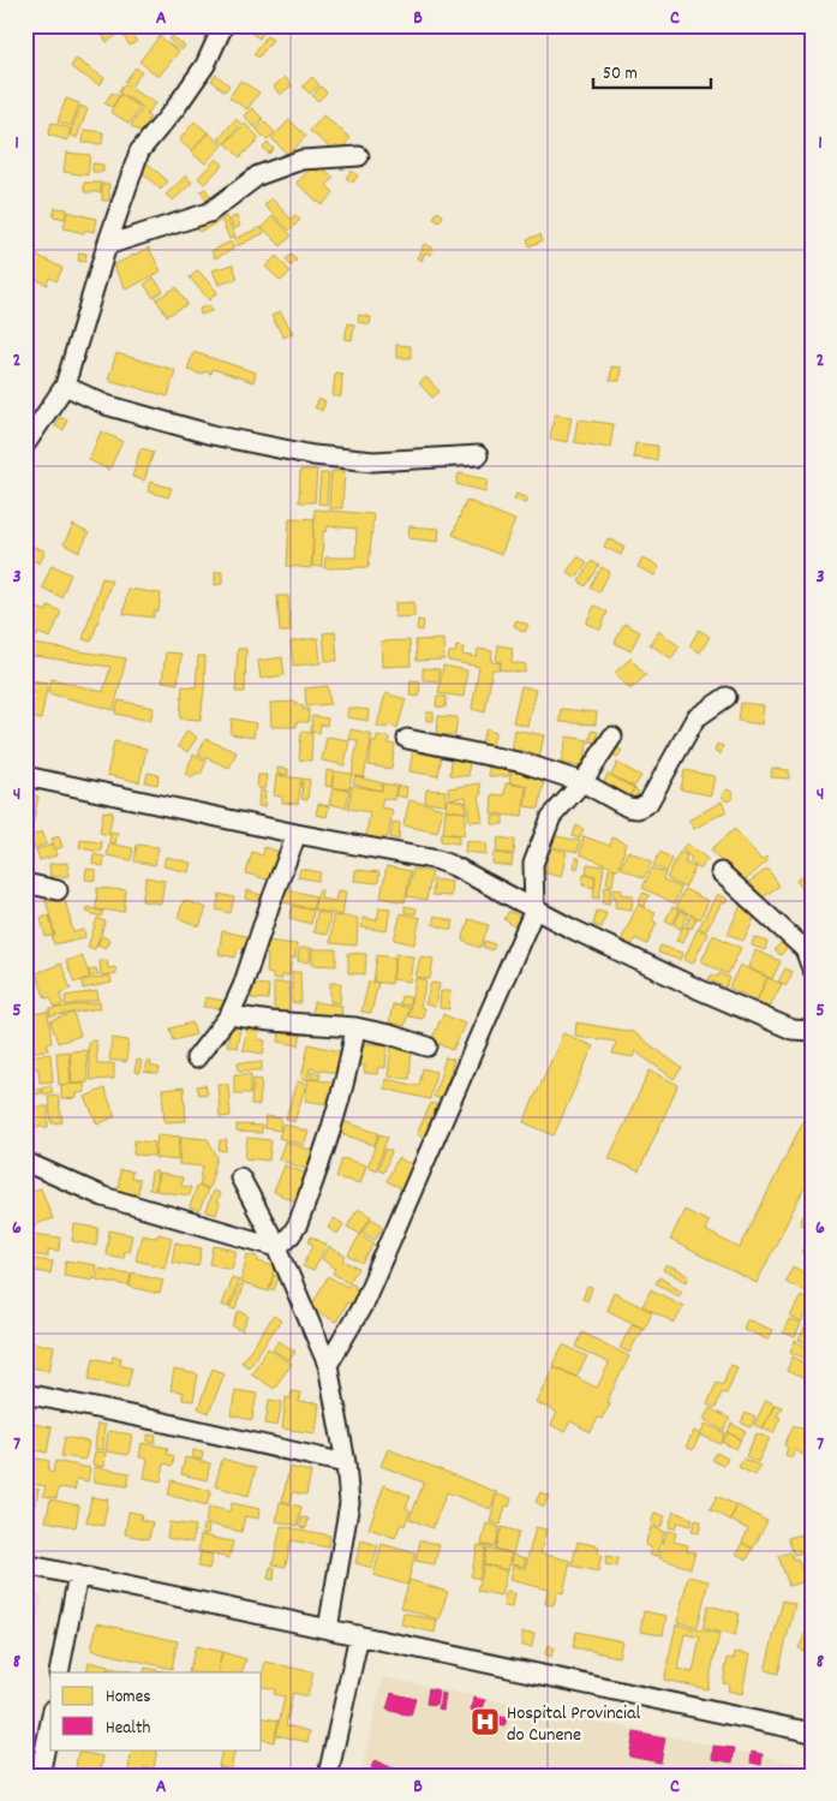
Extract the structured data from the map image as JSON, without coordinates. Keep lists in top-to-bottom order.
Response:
{
  "places": {
    "hospital": ["Hospital Provincial do Cunene"]
  },
  "legend": ["Homes", "Health"],
  "scale_bar": "50 m",
  "grid": {
    "columns": ["A", "B", "C"],
    "rows": [
      "1",
      "2",
      "3",
      "4",
      "5",
      "6",
      "7",
      "8"
    ]
  }
}
